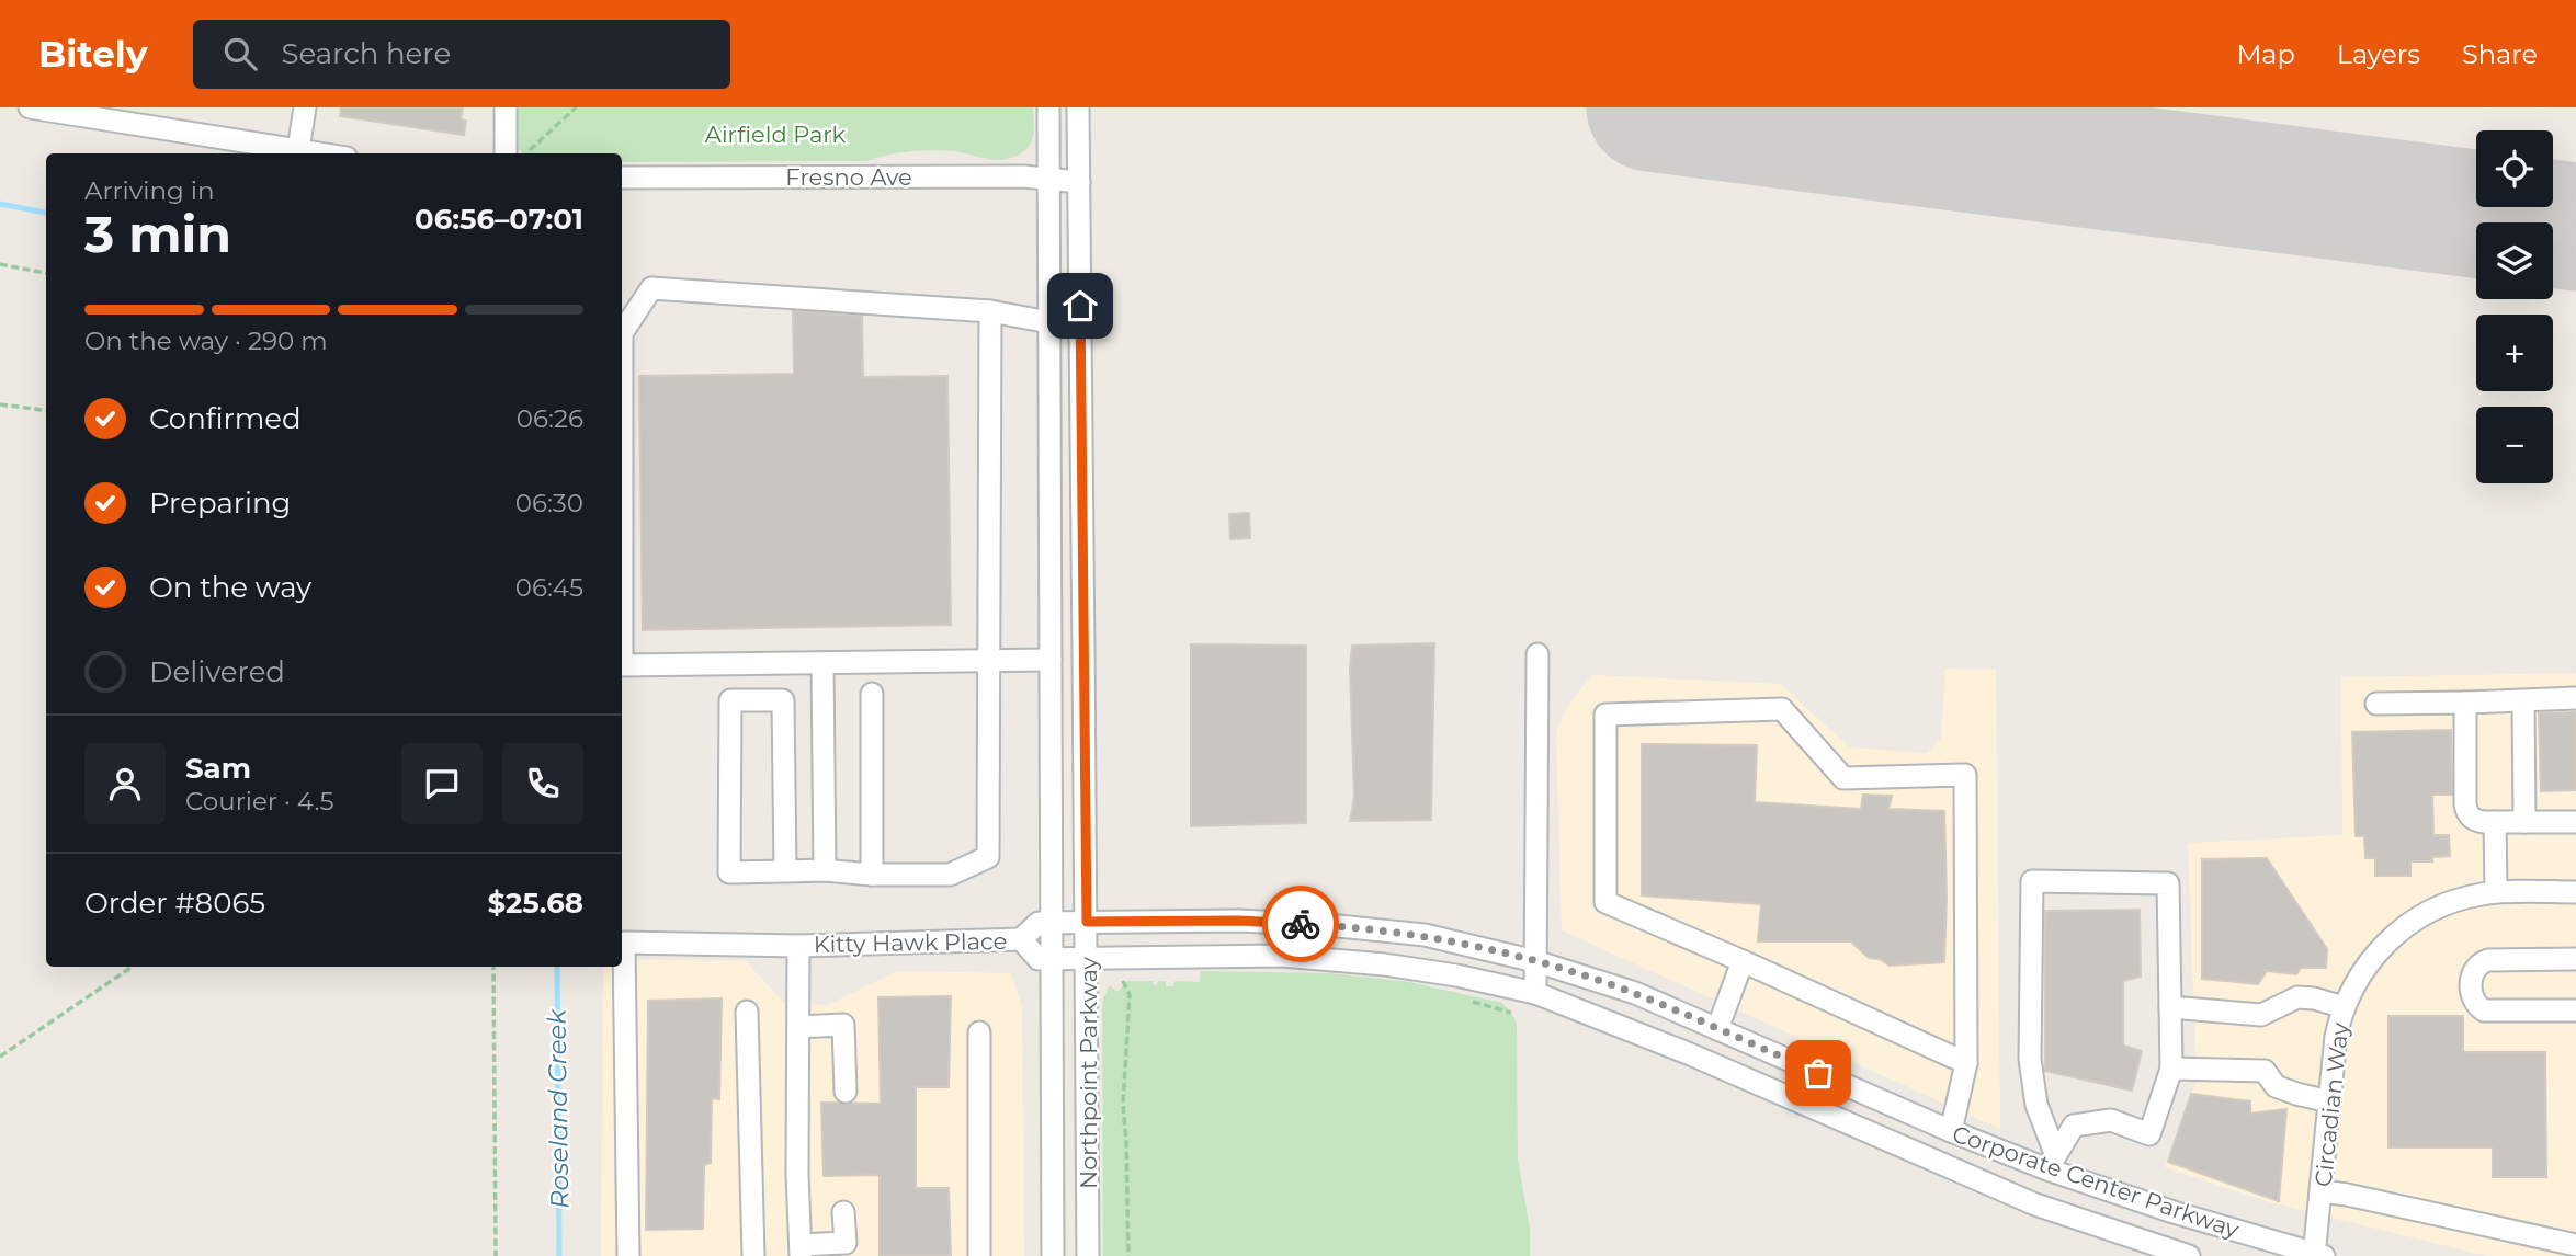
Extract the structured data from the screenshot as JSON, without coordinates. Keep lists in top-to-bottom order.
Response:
{
  "streets": {
    "street": [
      "Fresno Ave",
      "Kitty Hawk Place",
      "Northpoint Parkway",
      "Circadian Way",
      "Corporate Center Parkway"
    ]
  },
  "crossings": [
    ["Fresno Ave", "Northpoint Parkway"],
    ["Kitty Hawk Place", "Corporate Center Parkway"],
    ["Northpoint Parkway", "Corporate Center Parkway"],
    ["Circadian Way", "Corporate Center Parkway"]
  ],
  "water": ["Roseland Creek"],
  "parks": ["Airfield Park"],
  "page": {
    "header": "Bitely",
    "search": "Search here",
    "nav": ["Map", "Layers", "Share"],
    "map_buttons": ["+", "−"],
    "heading": ["3 min", "Arriving in", "06:56–07:01"],
    "panel": [
      "Sam",
      "Courier · 4.5",
      "Order #8065",
      "$25.68"
    ],
    "bar": "On the way · 290 m",
    "list": [
      ["Confirmed", "06:26"],
      ["Preparing", "06:30"],
      ["On the way", "06:45"],
      "Delivered"
    ]
  }
}
